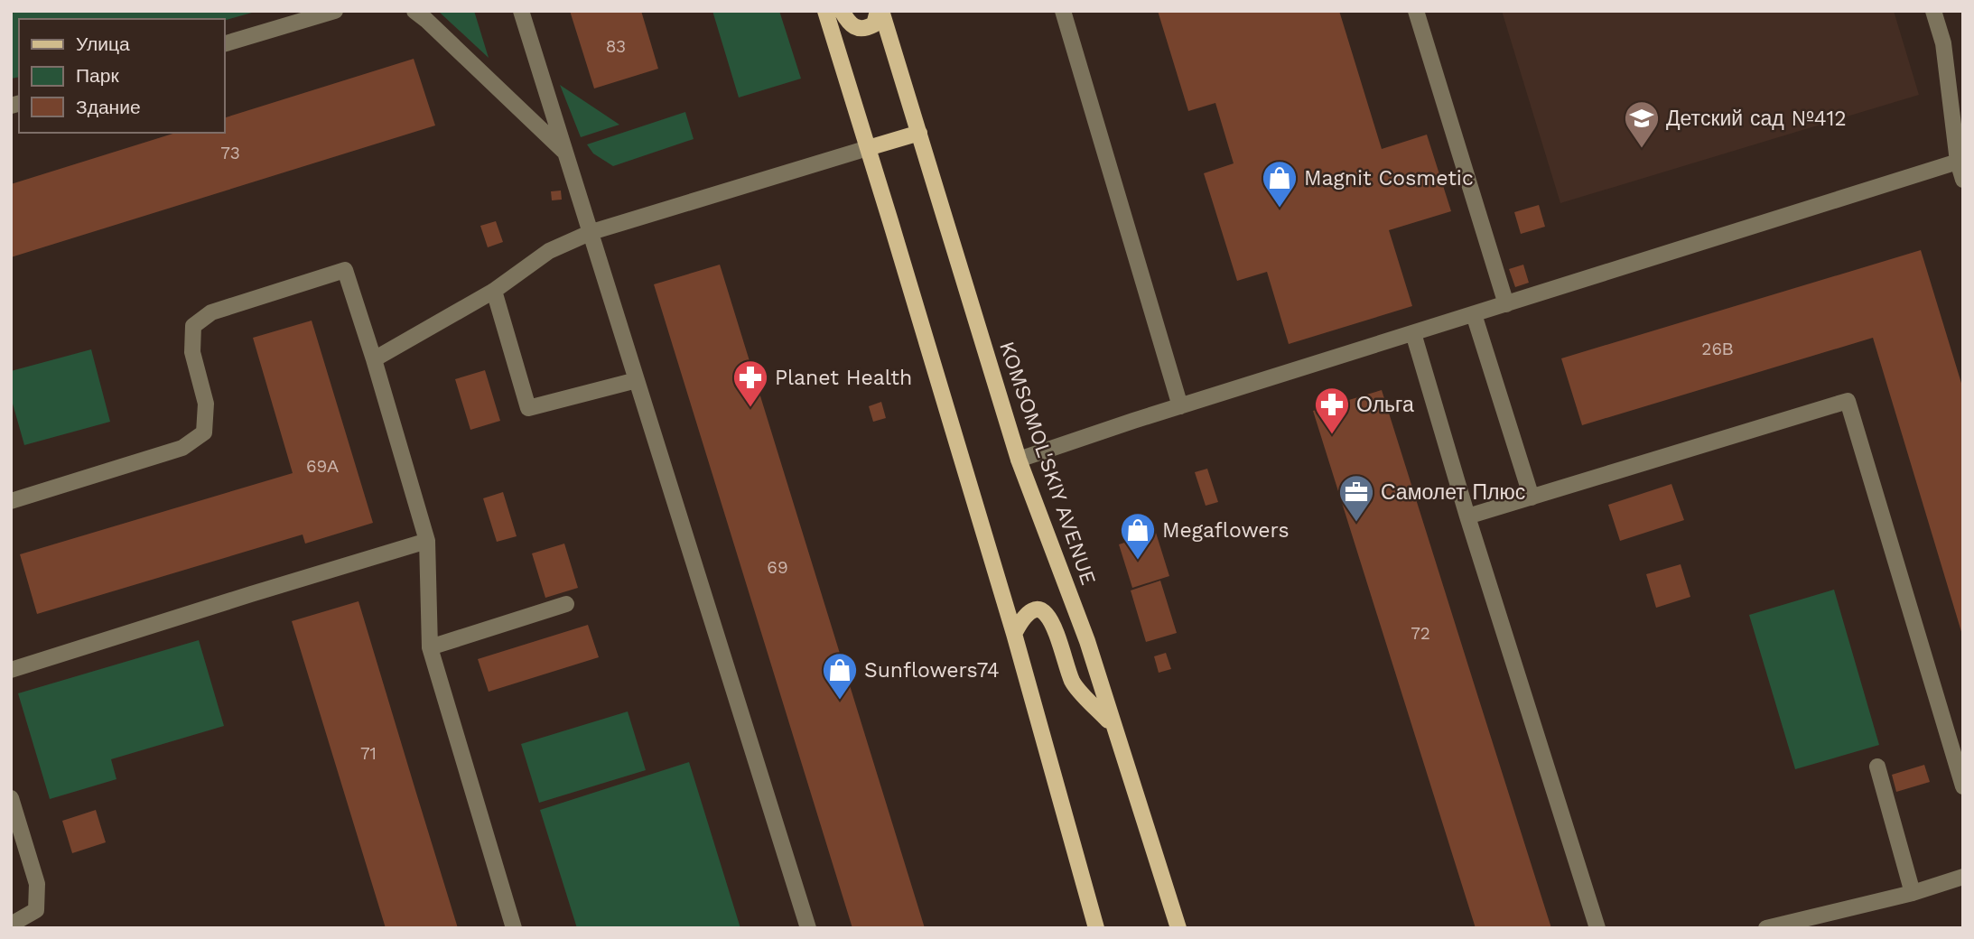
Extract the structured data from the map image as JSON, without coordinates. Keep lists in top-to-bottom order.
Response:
{
  "streets": {
    "main road": ["KOMSOMOL'SKIY AVENUE"]
  },
  "places": {
    "school or university": ["Детский сад №412"],
    "shop": ["Magnit Cosmetic", "Megaflowers", "Sunflowers74"],
    "pharmacy": ["Planet Health", "Ольга"],
    "office": ["Самолет Плюс"]
  },
  "house_numbers": [
    "83",
    "73",
    "26В",
    "69А",
    "69",
    "72",
    "71"
  ],
  "legend": ["Улица", "Парк", "Здание"]
}
